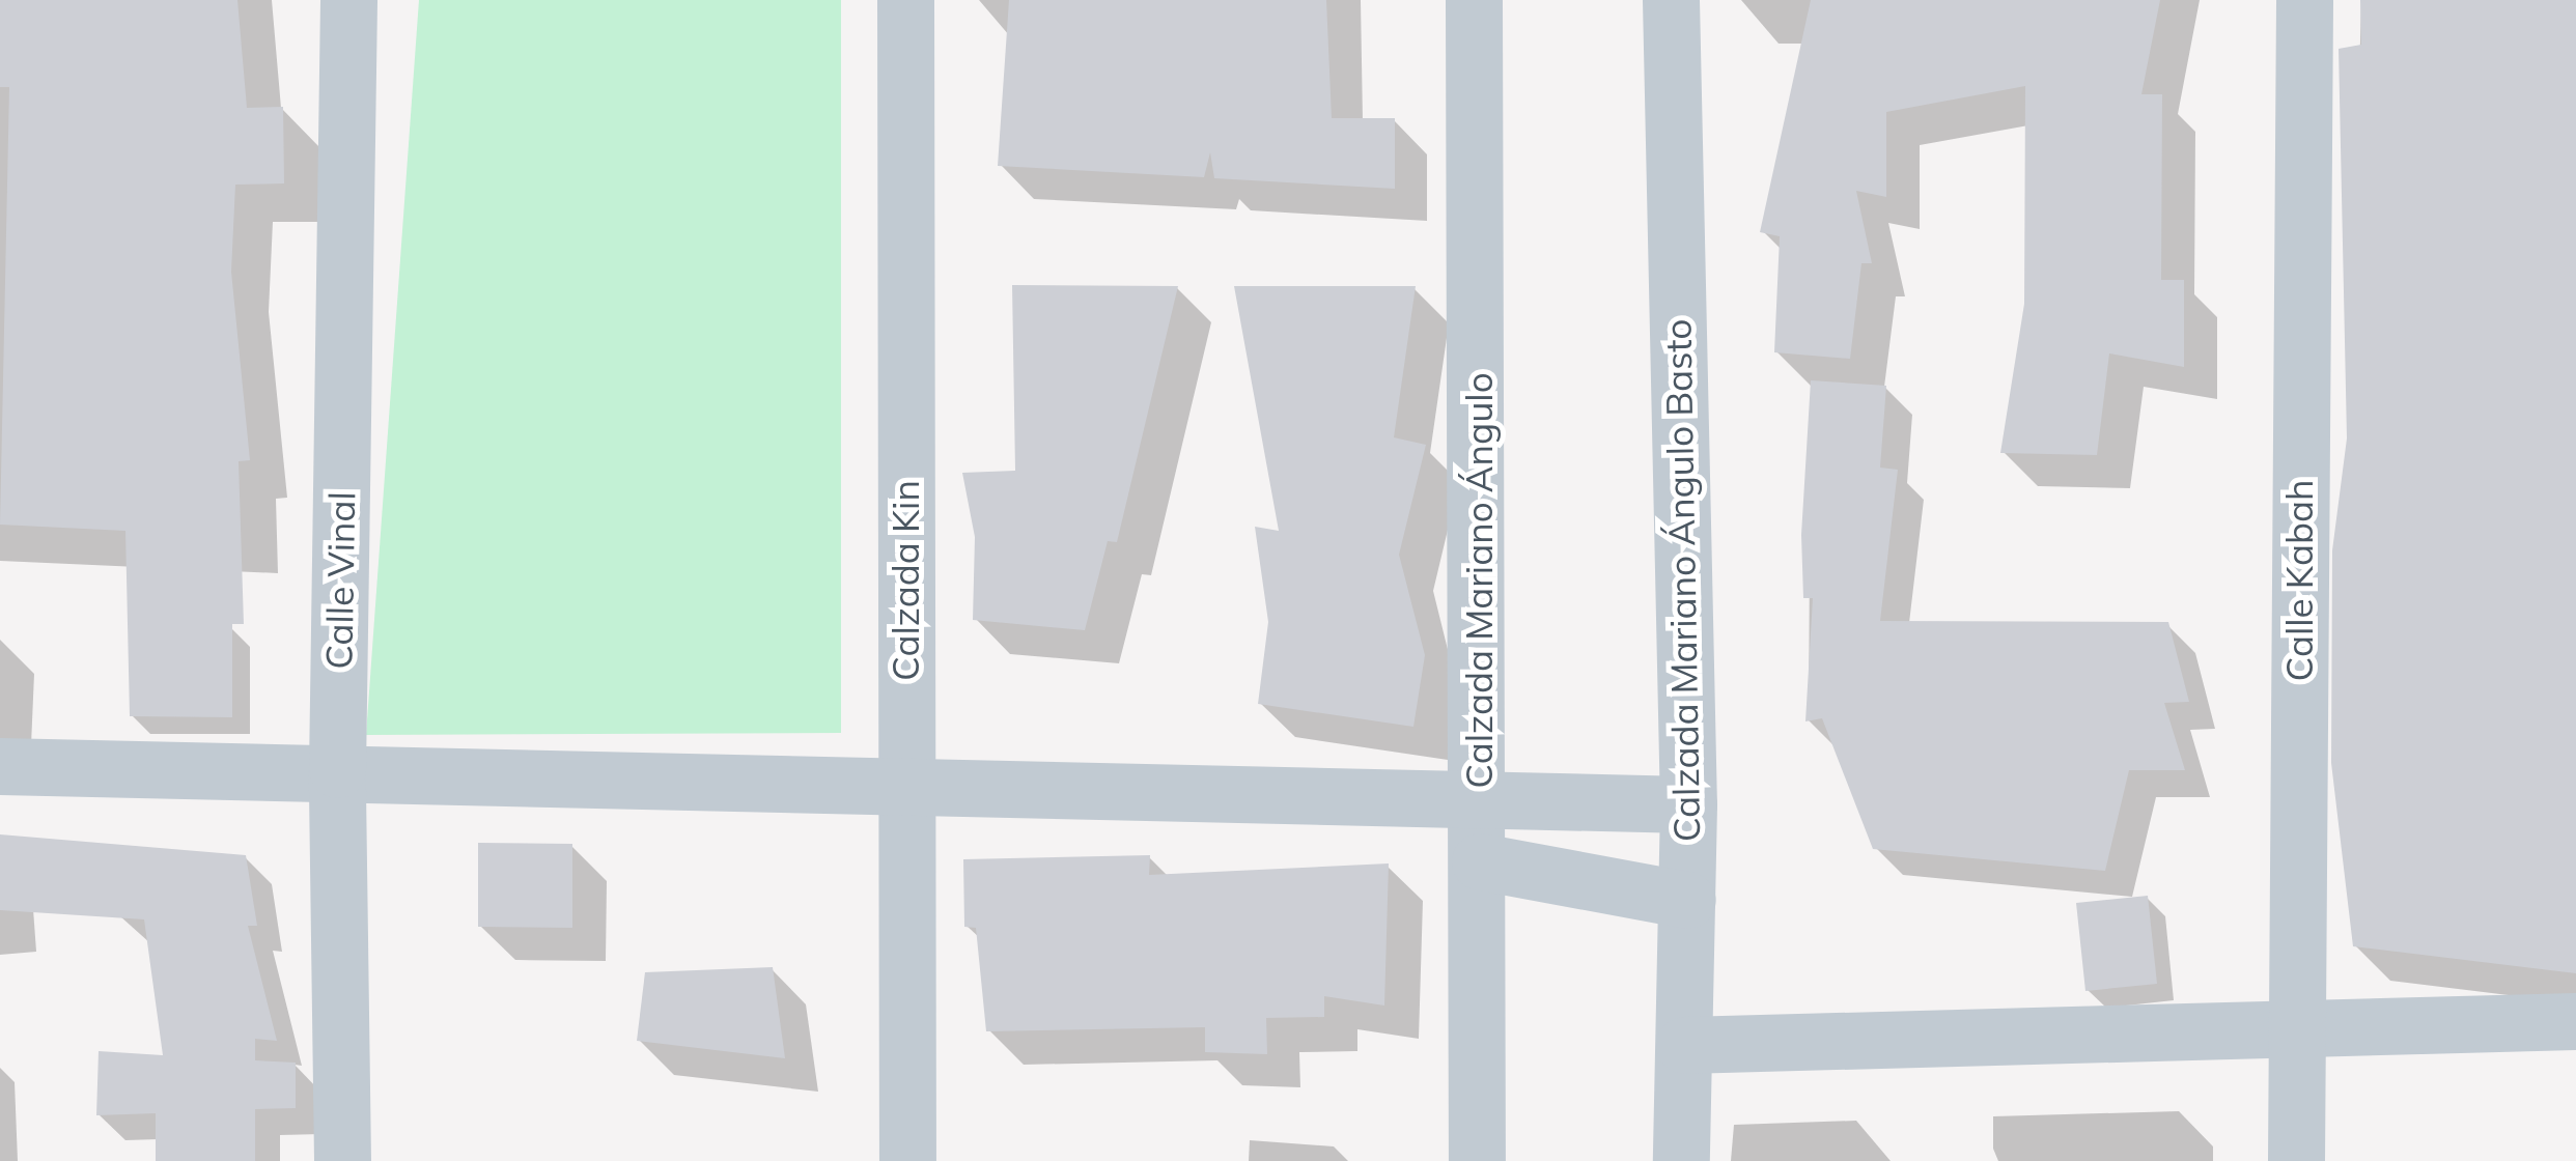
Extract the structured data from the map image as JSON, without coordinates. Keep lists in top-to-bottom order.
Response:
{
  "streets": {
    "street": [
      "Calle Vinal",
      "Calzada Kin",
      "Calzada Mariano Ángulo",
      "Calzada Mariano Ángulo Basto",
      "Calle Kabah"
    ]
  }
}
